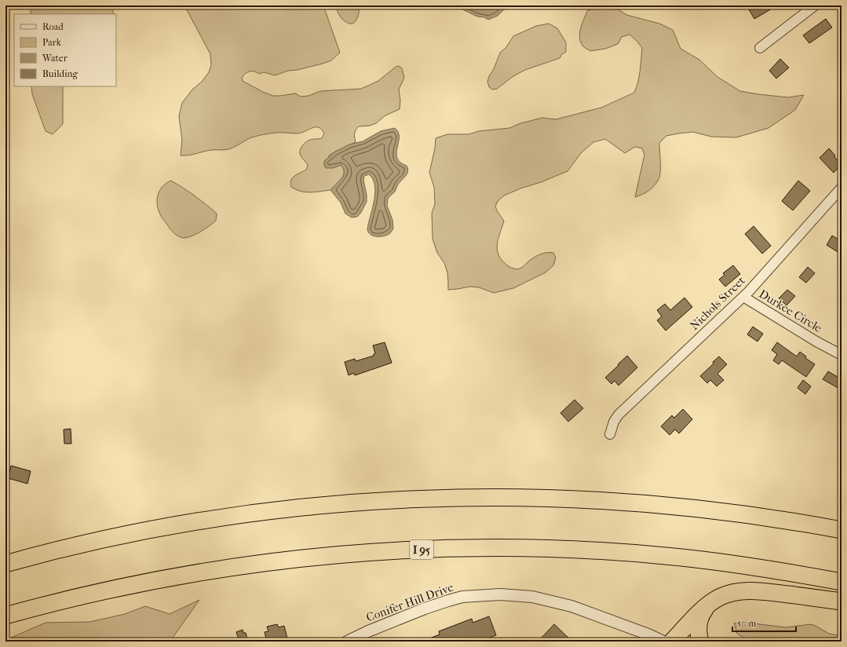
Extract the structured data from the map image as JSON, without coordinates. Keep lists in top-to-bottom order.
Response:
{
  "streets": {
    "highway": ["I 95"],
    "street": ["Nichols Street", "Durkee Circle", "Conifer Hill Drive"]
  },
  "crossings": [
    ["Nichols Street", "Durkee Circle"]
  ],
  "legend": [
    "Road",
    "Park",
    "Water",
    "Building"
  ],
  "scale_bar": "50 m"
}
